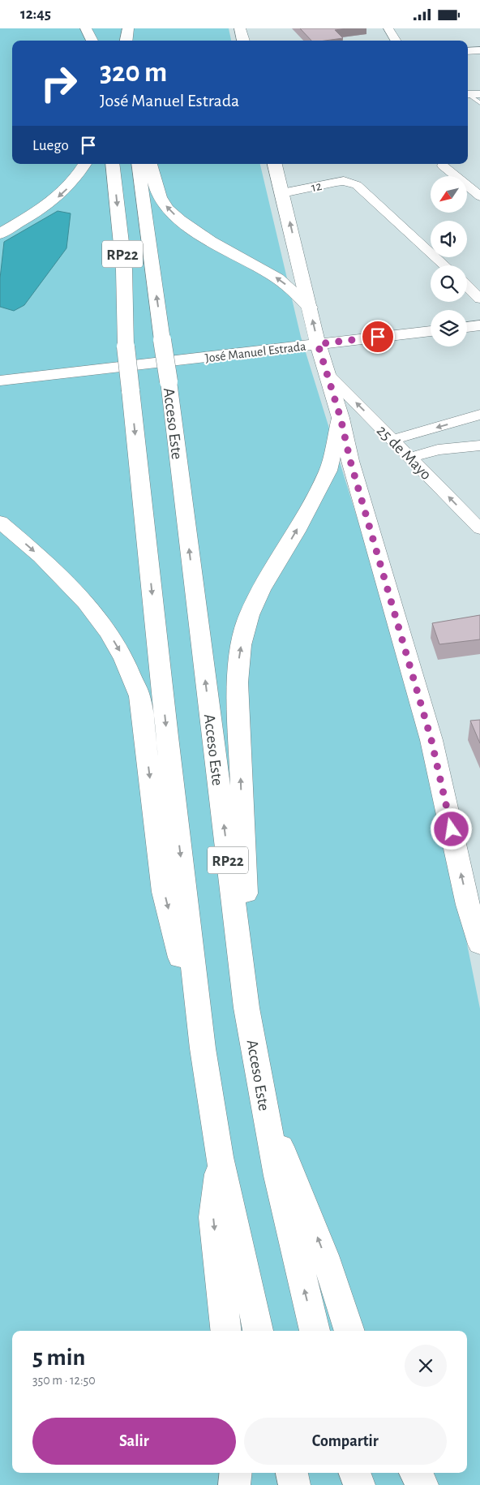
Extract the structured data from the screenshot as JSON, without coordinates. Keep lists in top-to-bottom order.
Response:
{
  "streets": {
    "main road": ["RP22", "José Manuel Estrada", "Acceso Este"],
    "street": ["12", "25 de Mayo"]
  },
  "one_way": ["25 de Mayo"],
  "north": "bottom left",
  "page": {
    "status": "12:45",
    "turn": ["320 m", "José Manuel Estrada"],
    "then": "Luego",
    "heading": ["5 min", "350 m · 12:50"],
    "buttons": ["Salir", "Compartir"]
  }
}
